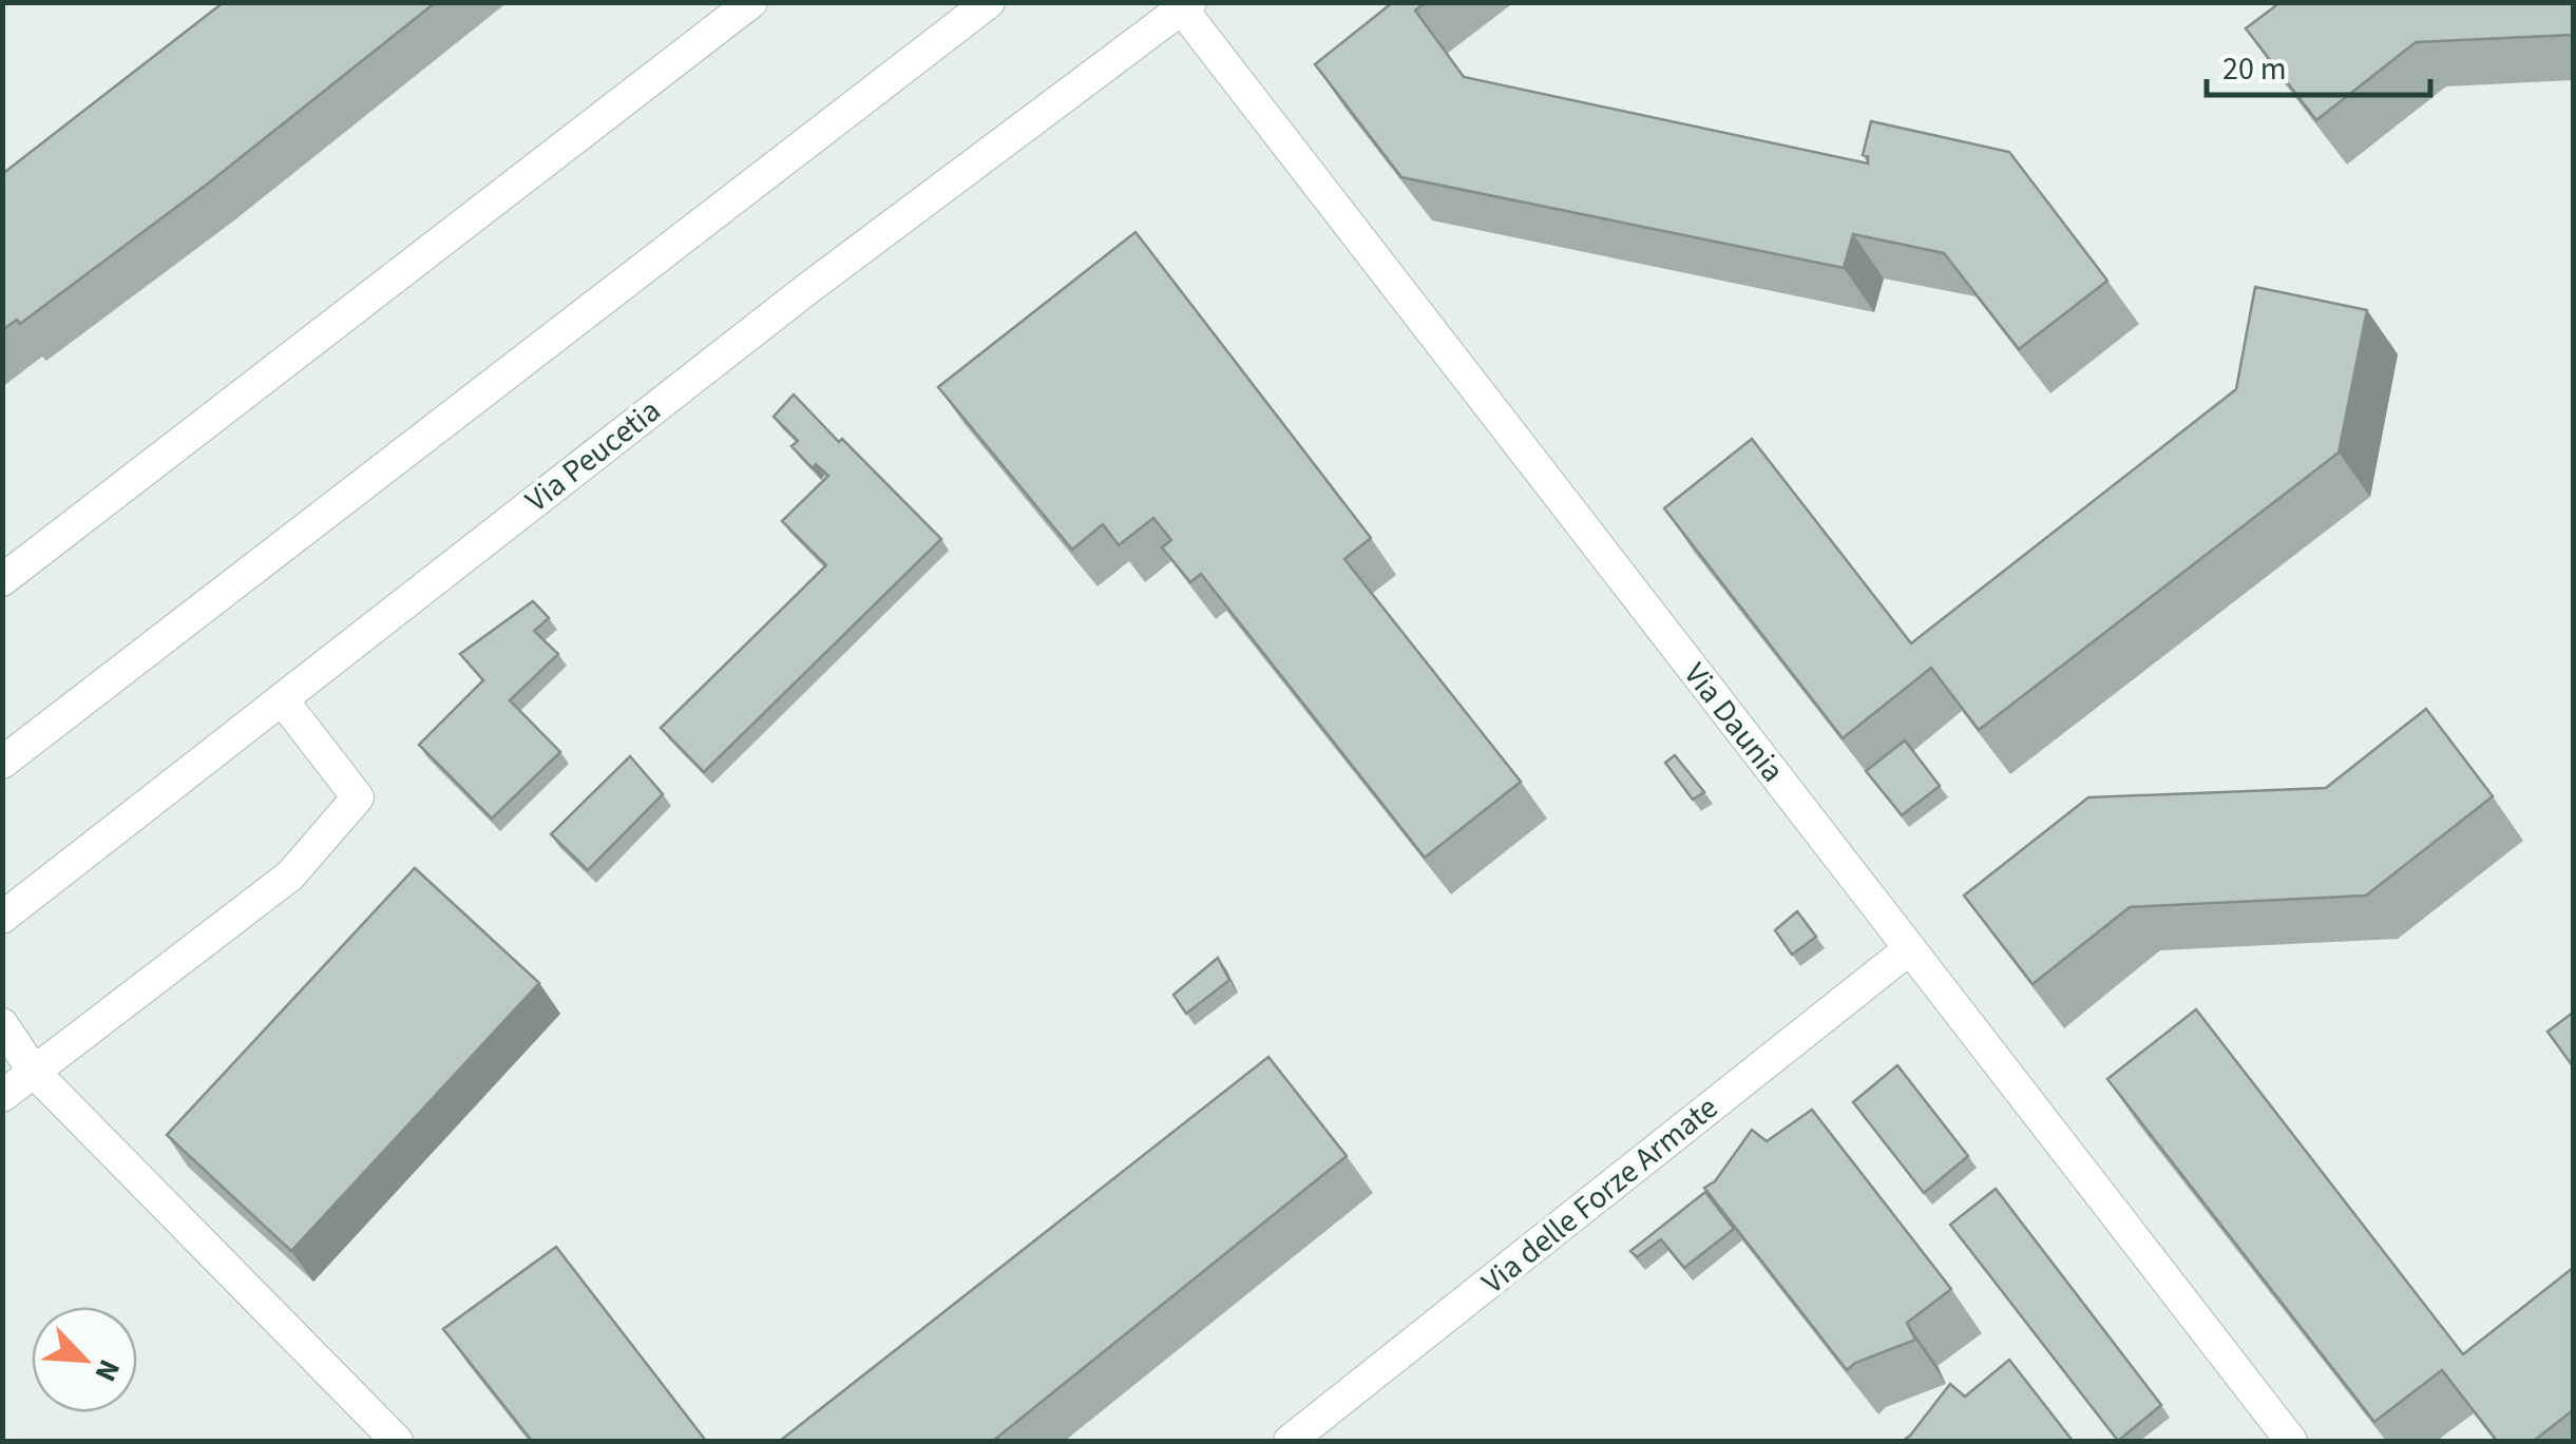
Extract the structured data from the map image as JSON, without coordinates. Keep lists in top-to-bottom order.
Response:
{
  "streets": {
    "street": ["Via Peucetia", "Via Daunia", "Via delle Forze Armate"]
  },
  "crossings": [
    ["Via Peucetia", "Via Daunia"],
    ["Via Daunia", "Via delle Forze Armate"]
  ],
  "scale_bar": "20 m",
  "north": "bottom right"
}
